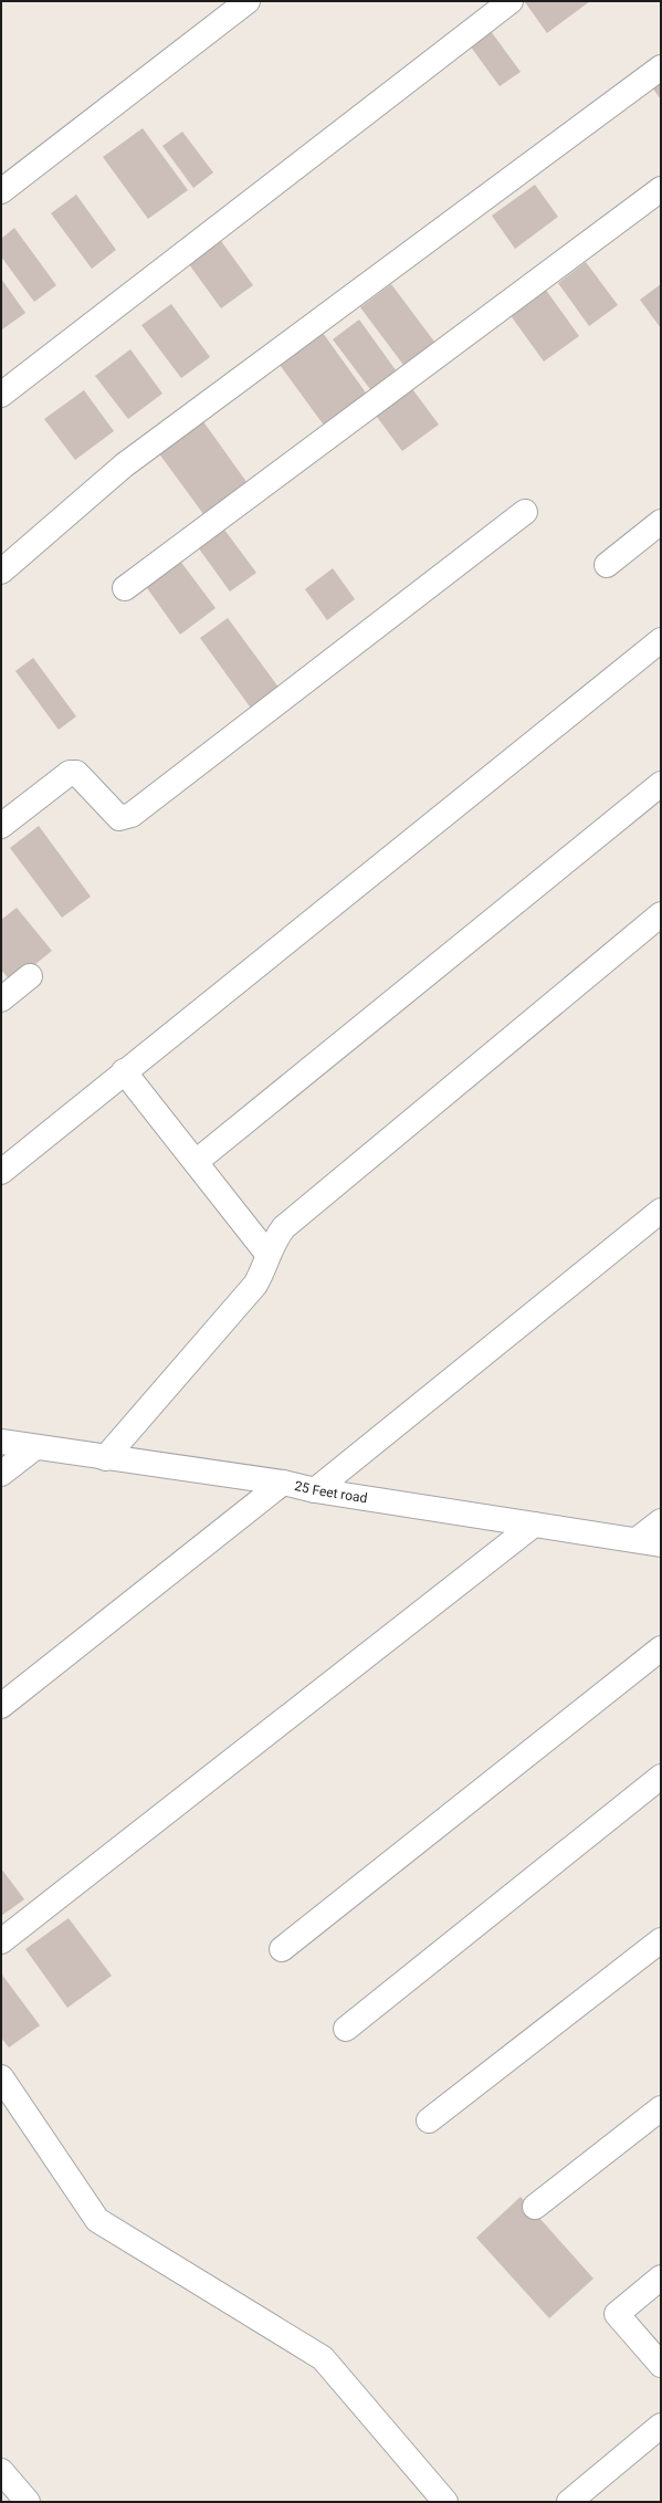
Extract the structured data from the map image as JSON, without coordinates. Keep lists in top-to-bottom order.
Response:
{
  "streets": {
    "street": ["25 Feet road"]
  }
}
